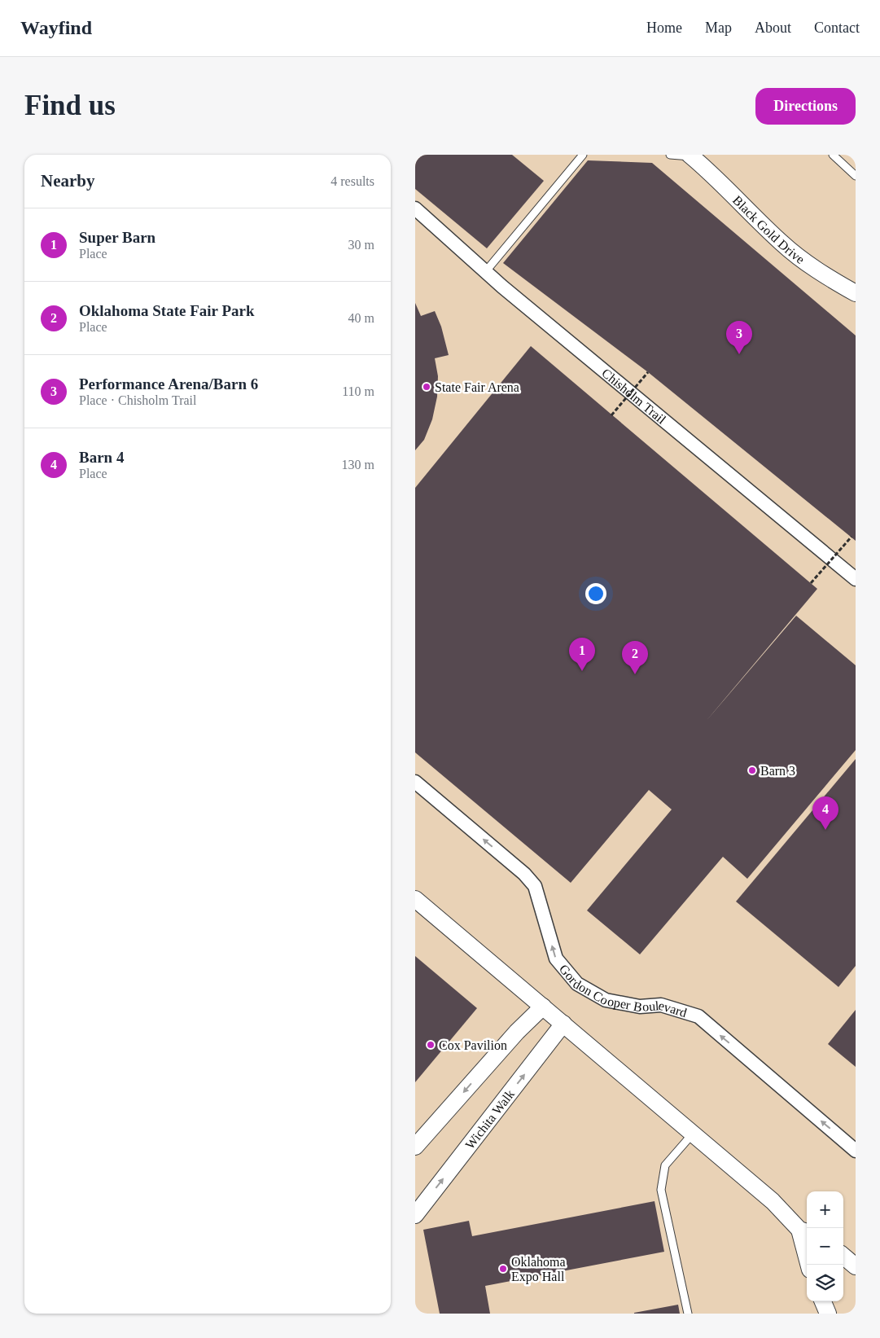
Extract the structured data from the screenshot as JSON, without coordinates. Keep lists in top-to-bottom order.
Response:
{
  "streets": {
    "street": [
      "Black Gold Drive",
      "Chisholm Trail",
      "Gordon Cooper Boulevard",
      "Wichita Walk"
    ]
  },
  "places": [
    "State Fair Arena",
    "Barn 3",
    "Cox Pavilion",
    "Oklahoma Expo Hall"
  ],
  "page": {
    "header": "Wayfind",
    "nav": [
      "Home",
      "Map",
      "About",
      "Contact"
    ],
    "buttons": "Directions",
    "title": "Find us",
    "heading": ["Nearby", "4 results"],
    "list": [
      {
        "mark": "1",
        "name": "Super Barn",
        "note": "Place",
        "value": "30 m"
      },
      {
        "mark": "2",
        "name": "Oklahoma State Fair Park",
        "note": "Place",
        "value": "40 m"
      },
      {
        "mark": "3",
        "name": "Performance Arena/Barn 6",
        "note": "Place · Chisholm Trail",
        "value": "110 m"
      },
      {
        "mark": "4",
        "name": "Barn 4",
        "note": "Place",
        "value": "130 m"
      }
    ],
    "pins": [
      "3",
      "1",
      "2",
      "4"
    ],
    "map_buttons": ["+", "−"]
  }
}
